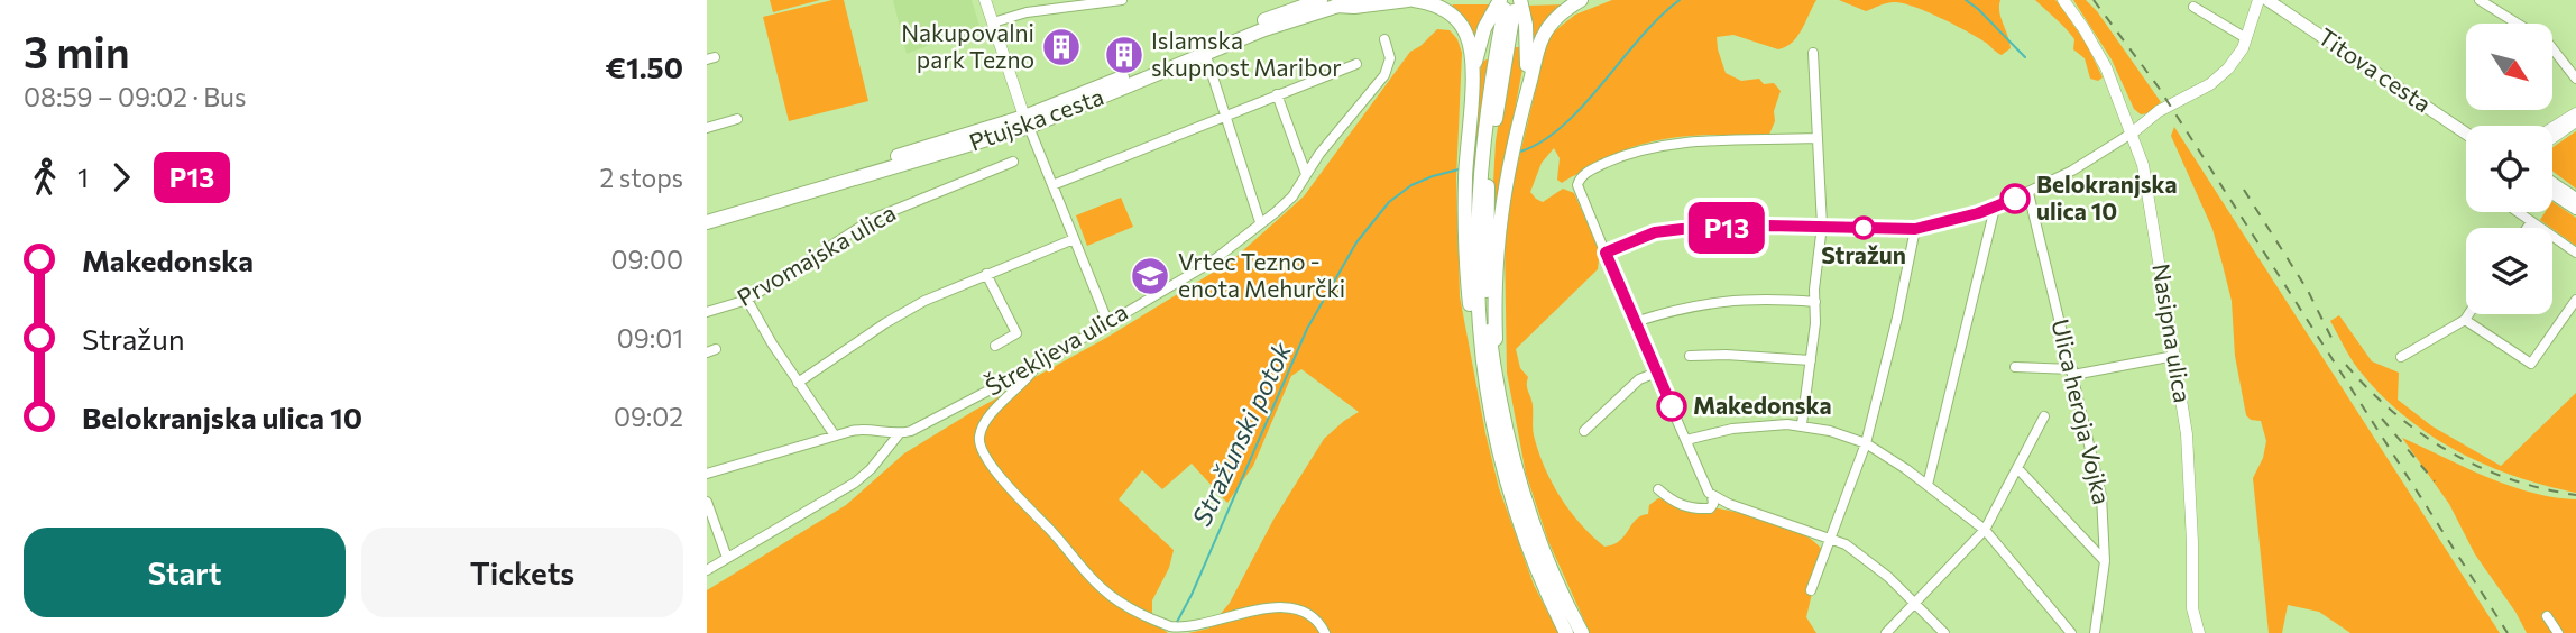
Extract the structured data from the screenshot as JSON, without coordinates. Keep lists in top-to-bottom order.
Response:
{
  "streets": {
    "main road": ["Titova cesta", "Ptujska cesta"],
    "street": [
      "Prvomajska ulica",
      "Nasipna ulica",
      "Štrekljeva ulica",
      "Ulica heroja Vojka"
    ]
  },
  "water": ["Stražunski potok"],
  "places": {
    "building": ["Nakupovalni park Tezno", "Islamska skupnost Maribor"],
    "other": ["Belokranjska ulica 10", "Stražun", "Makedonska"],
    "school or university": ["Vrtec Tezno - enota Mehurčki"]
  },
  "lines": ["bus line P13"],
  "north": "bottom right",
  "page": {
    "heading": ["3 min", "08:59 – 09:02 · Bus", "€1.50"],
    "on_map": "P13",
    "legs": ["1", "P13", "2 stops"],
    "list": [
      {
        "name": "Makedonska",
        "value": "09:00"
      },
      {
        "name": "Stražun",
        "value": "09:01"
      },
      {
        "name": "Belokranjska ulica 10",
        "value": "09:02"
      }
    ],
    "buttons": ["Start", "Tickets"]
  }
}
